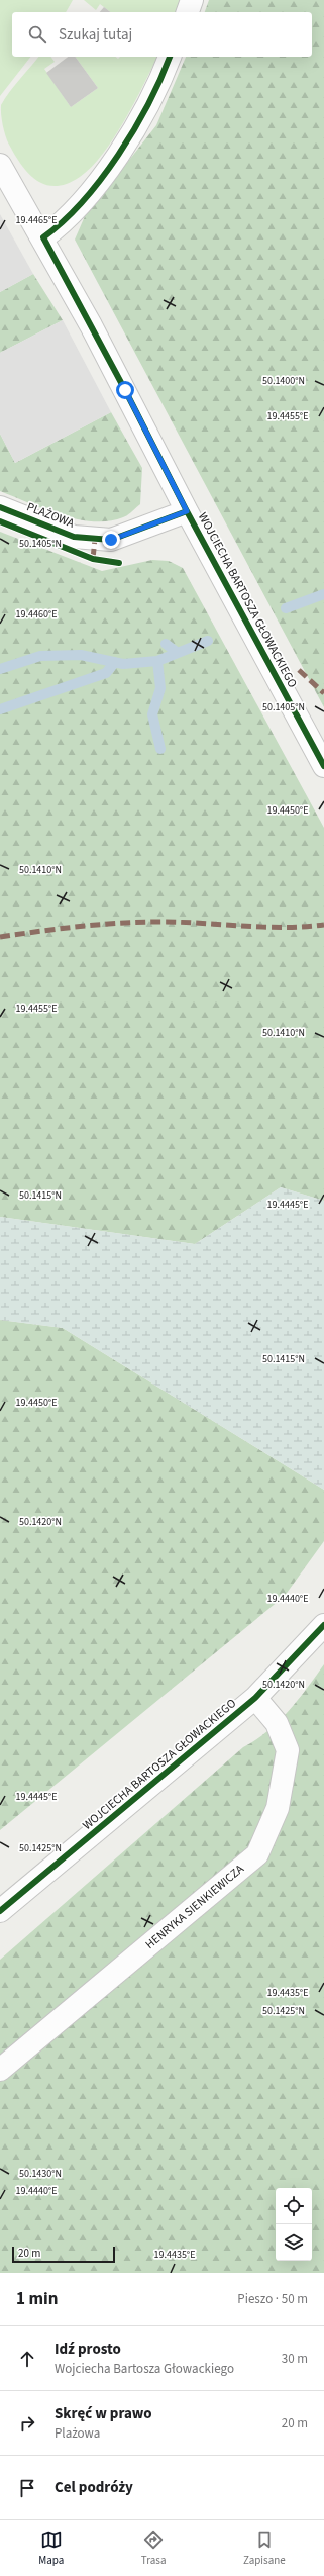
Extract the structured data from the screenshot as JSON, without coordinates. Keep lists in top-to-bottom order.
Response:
{
  "streets": {
    "street": ["PLAŻOWA", "WOJCIECHA BARTOSZA GŁOWACKIEGO", "HENRYKA SIENKIEWICZA"]
  },
  "crossings": [
    ["PLAŻOWA", "WOJCIECHA BARTOSZA GŁOWACKIEGO"],
    ["WOJCIECHA BARTOSZA GŁOWACKIEGO", "HENRYKA SIENKIEWICZA"]
  ],
  "scale_bar": "20 m",
  "page": {
    "search": "Szukaj tutaj",
    "scale": "20 m",
    "heading": ["1 min", "Pieszo · 50 m"],
    "list": [
      ["Idź prosto", "Wojciecha Bartosza Głowackiego", "30 m"],
      ["Skręć w prawo", "Plażowa", "20 m"],
      "Cel podróży"
    ],
    "nav": ["Mapa", "Trasa", "Zapisane"]
  },
  "coordinates": [
    "19.4465°E",
    "50.1400°N",
    "19.4455°E",
    "50.1405°N",
    "19.4460°E",
    "19.4450°E",
    "50.1410°N",
    "50.1415°N",
    "19.4445°E",
    "50.1420°N",
    "19.4440°E",
    "50.1425°N",
    "19.4435°E",
    "50.1430°N"
  ]
}
